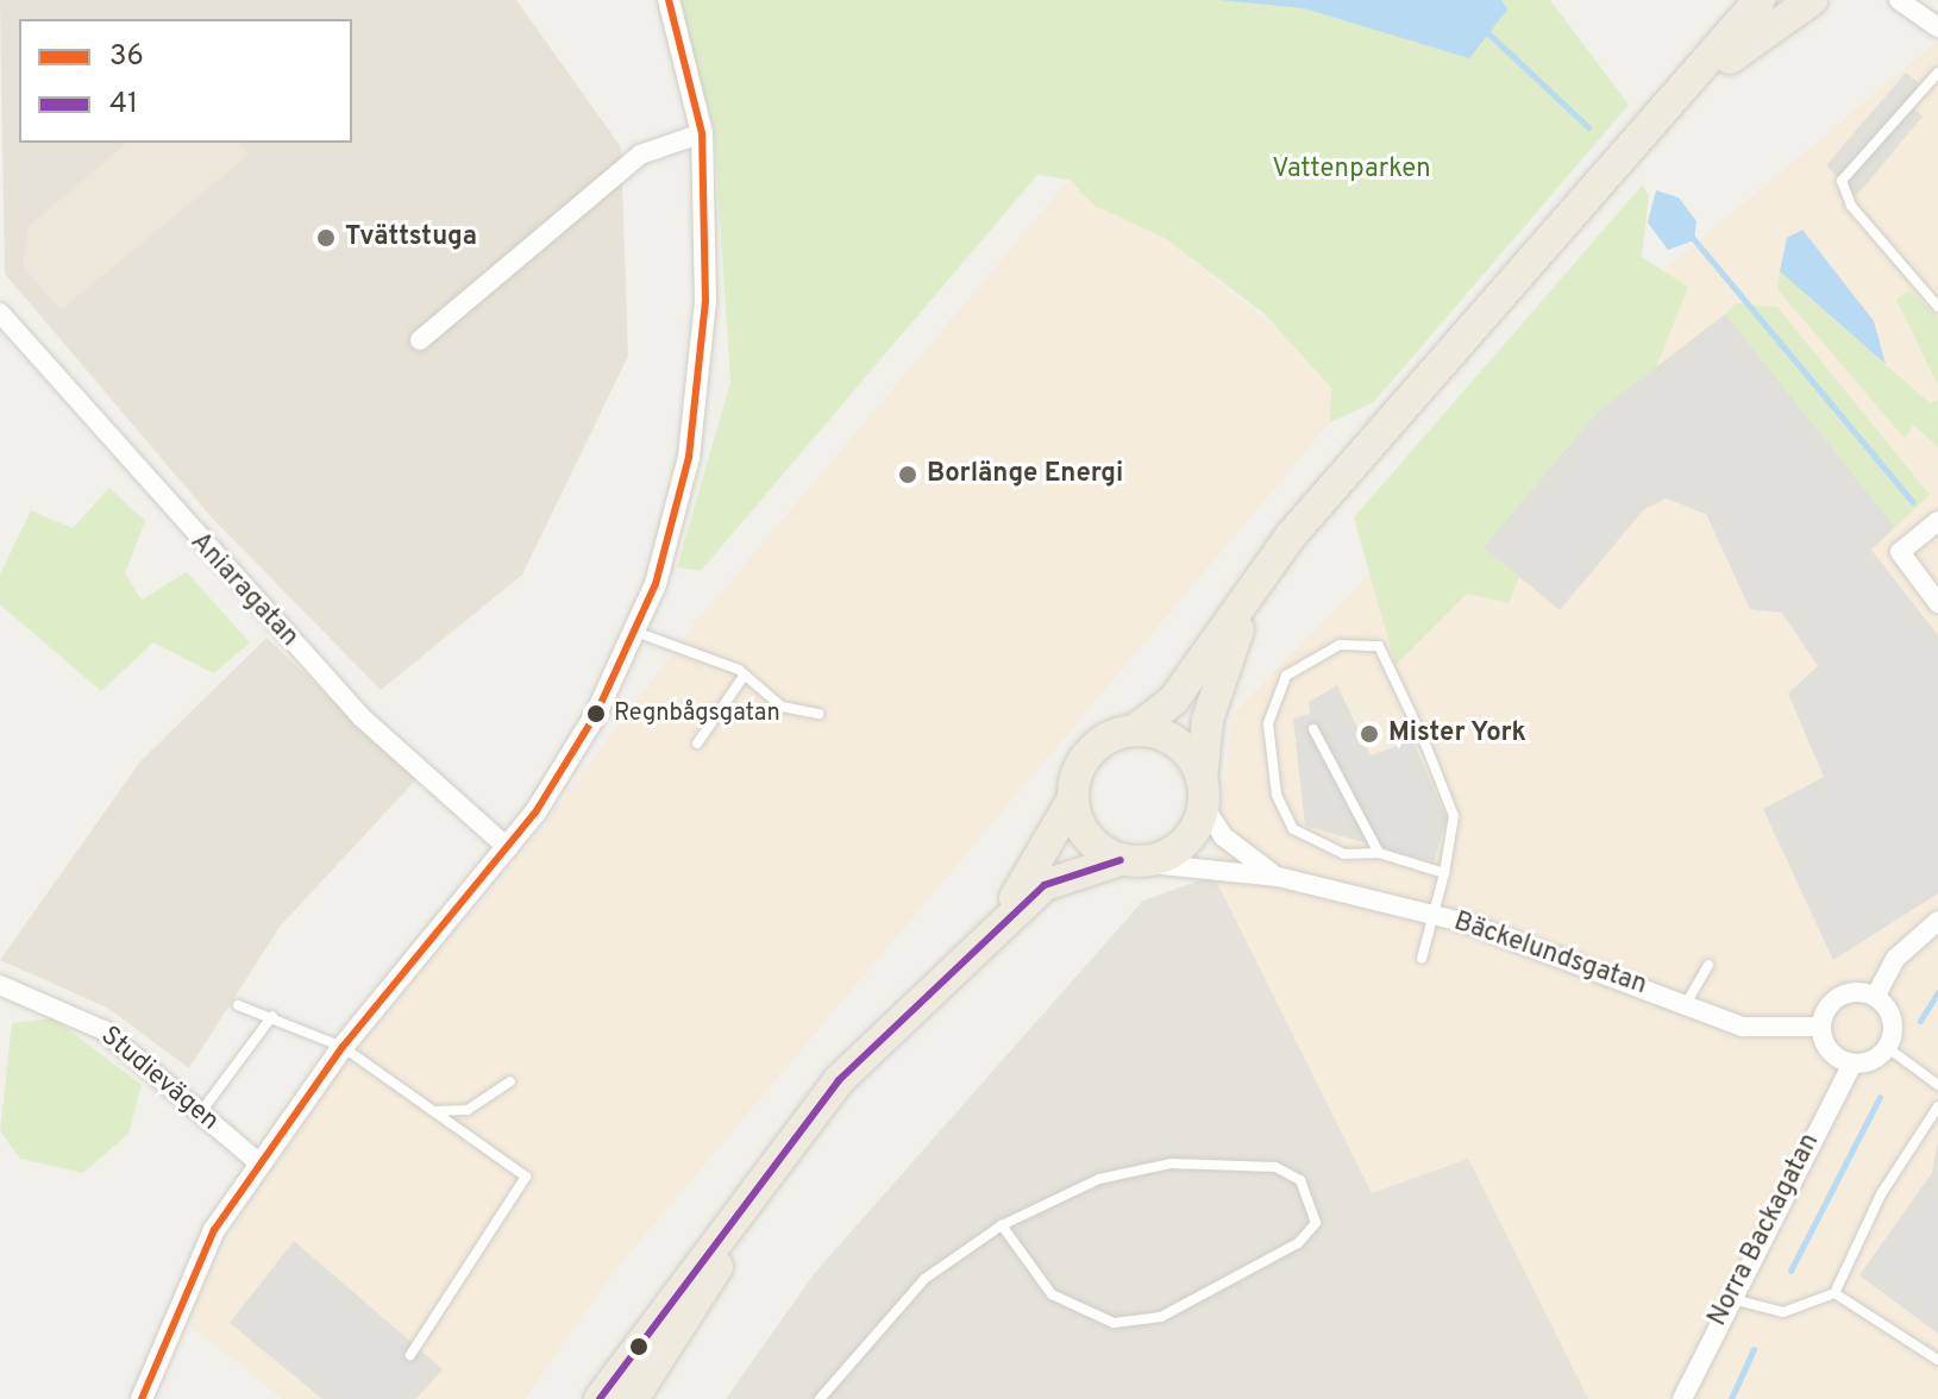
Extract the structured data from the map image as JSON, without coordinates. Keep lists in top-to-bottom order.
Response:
{
  "streets": {
    "street": [
      "Aniaragatan",
      "Bäckelundsgatan",
      "Studievägen",
      "Norra Backagatan"
    ]
  },
  "crossings": [
    ["Bäckelundsgatan", "Norra Backagatan"]
  ],
  "parks": ["Vattenparken"],
  "places": [
    "Tvättstuga",
    "Borlänge Energi",
    "Regnbågsgatan",
    "Mister York"
  ],
  "lines": ["transit line 36", "transit line 41"],
  "legend": ["36", "41"]
}
